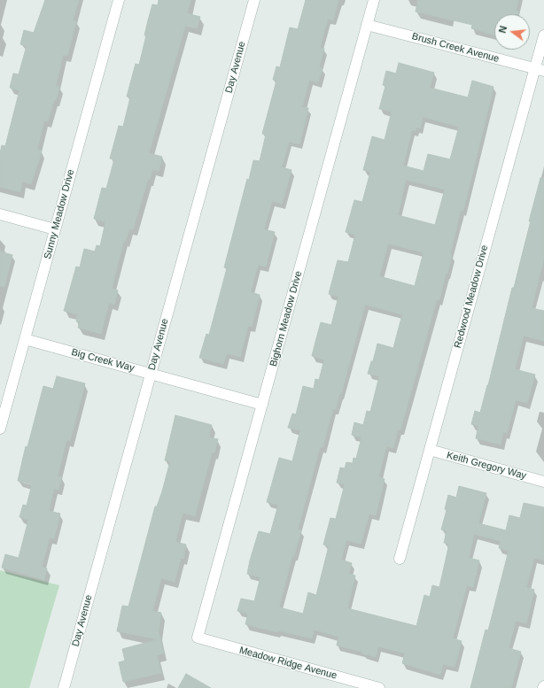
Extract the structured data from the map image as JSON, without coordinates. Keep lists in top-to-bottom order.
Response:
{
  "streets": {
    "street": [
      "Brush Creek Avenue",
      "Day Avenue",
      "Sunny Meadow Drive",
      "Redwood Meadow Drive",
      "Bighorn Meadow Drive",
      "Big Creek Way",
      "Keith Gregory Way",
      "Meadow Ridge Avenue"
    ]
  },
  "crossings": [
    ["Brush Creek Avenue", "Redwood Meadow Drive"],
    ["Brush Creek Avenue", "Bighorn Meadow Drive"],
    ["Day Avenue", "Big Creek Way"],
    ["Sunny Meadow Drive", "Big Creek Way"],
    ["Redwood Meadow Drive", "Keith Gregory Way"],
    ["Bighorn Meadow Drive", "Big Creek Way"],
    ["Bighorn Meadow Drive", "Meadow Ridge Avenue"]
  ],
  "north": "left"
}
